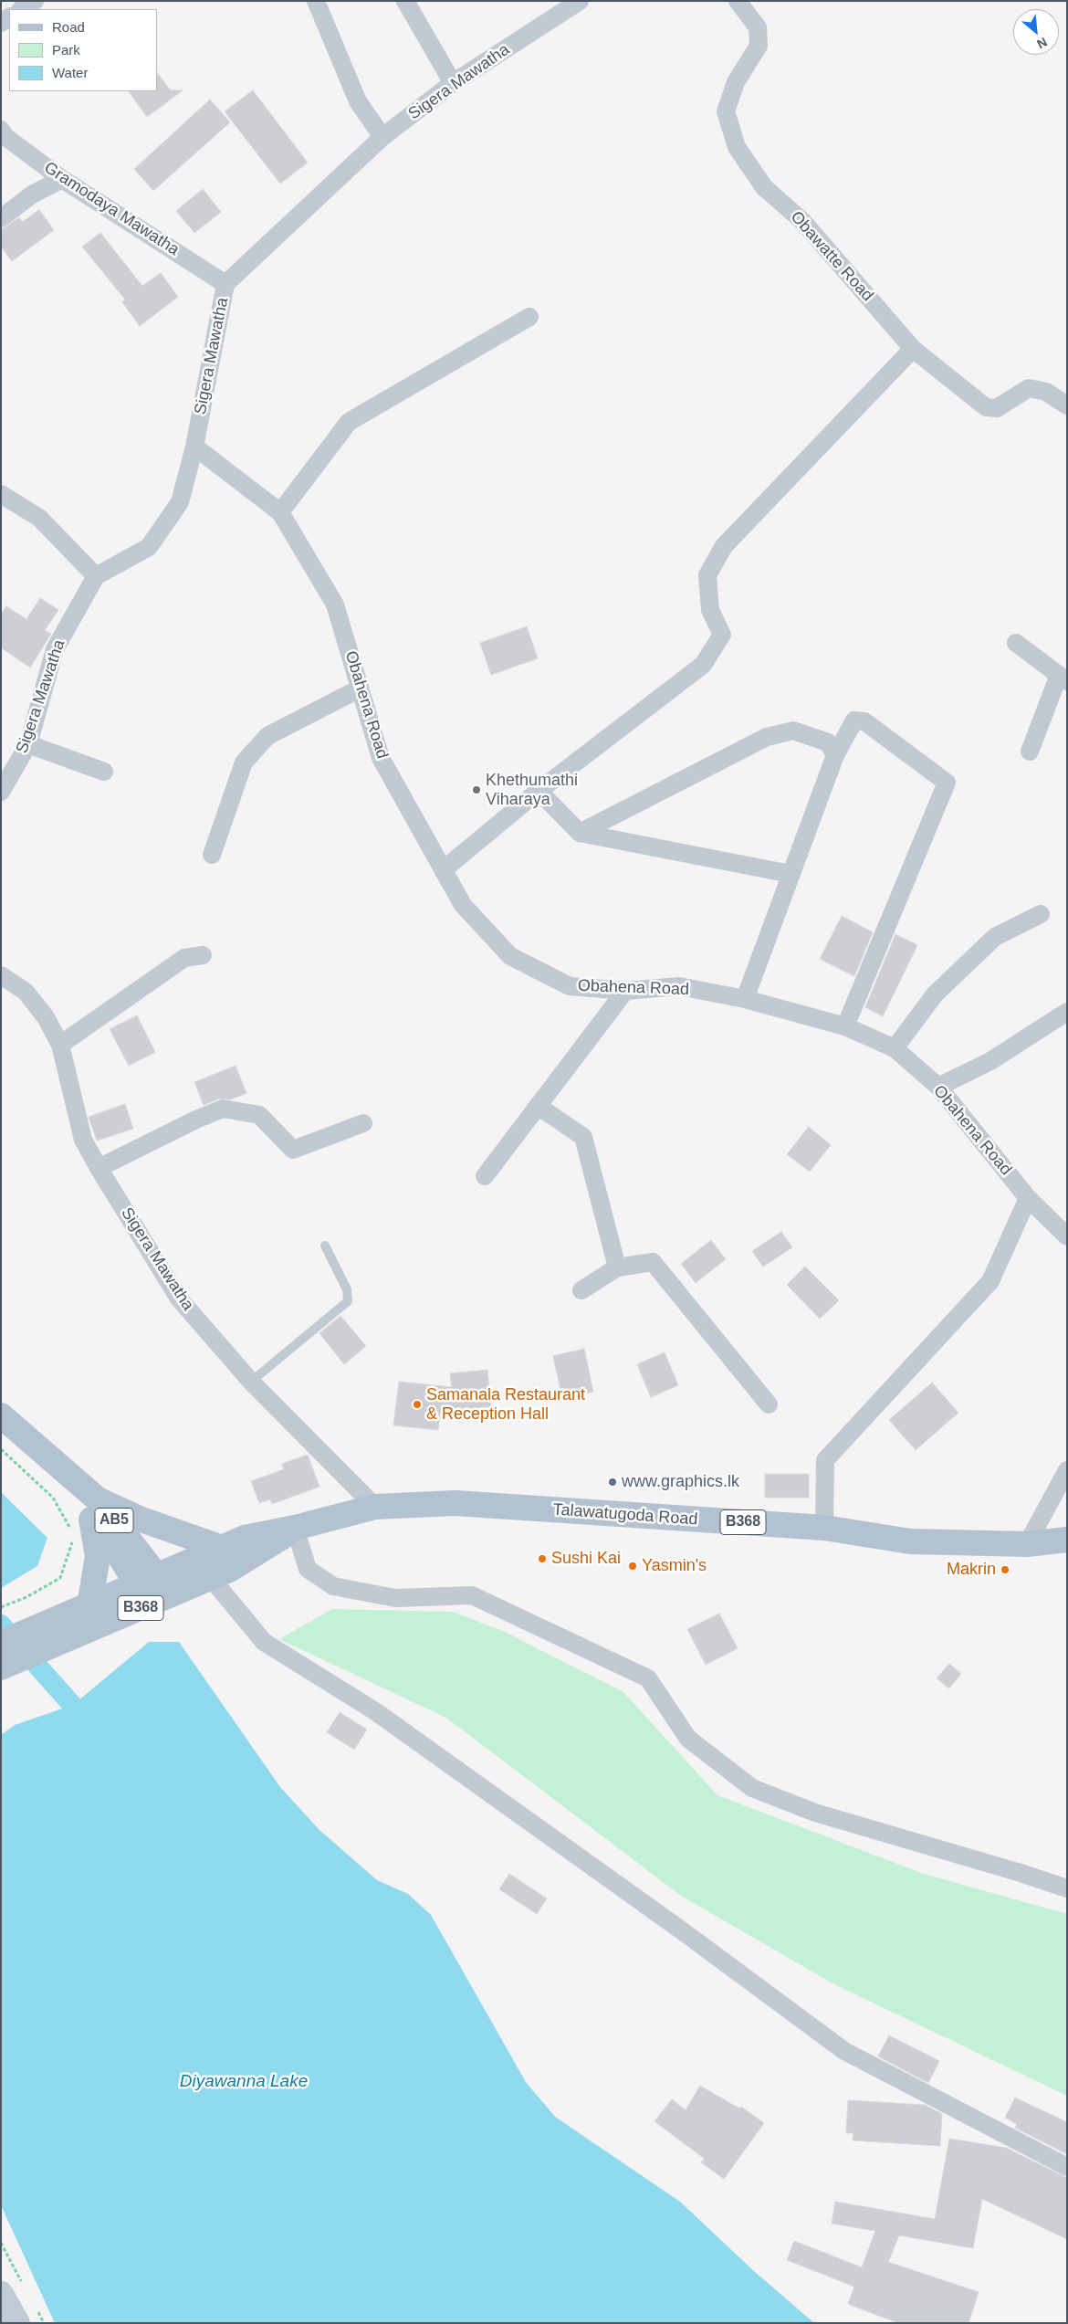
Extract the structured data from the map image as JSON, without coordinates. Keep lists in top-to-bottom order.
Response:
{
  "streets": {
    "main road": ["Talawatugoda Road", "AB5", "B368"],
    "street": [
      "Sigera Mawatha",
      "Gramodaya Mawatha",
      "Obawatte Road",
      "Obahena Road"
    ]
  },
  "crossings": [
    ["Sigera Mawatha", "Gramodaya Mawatha"],
    ["Sigera Mawatha", "Obahena Road"],
    ["Sigera Mawatha", "Talawatugoda Road"],
    ["Talawatugoda Road", "AB5"]
  ],
  "water": ["Diyawanna Lake"],
  "places": [
    "Khethumathi Viharaya",
    "Samanala Restaurant & Reception Hall",
    "www.graphics.lk",
    "Sushi Kai",
    "Yasmin's",
    "Makrin"
  ],
  "legend": ["Road", "Park", "Water"],
  "north": "bottom right"
}
